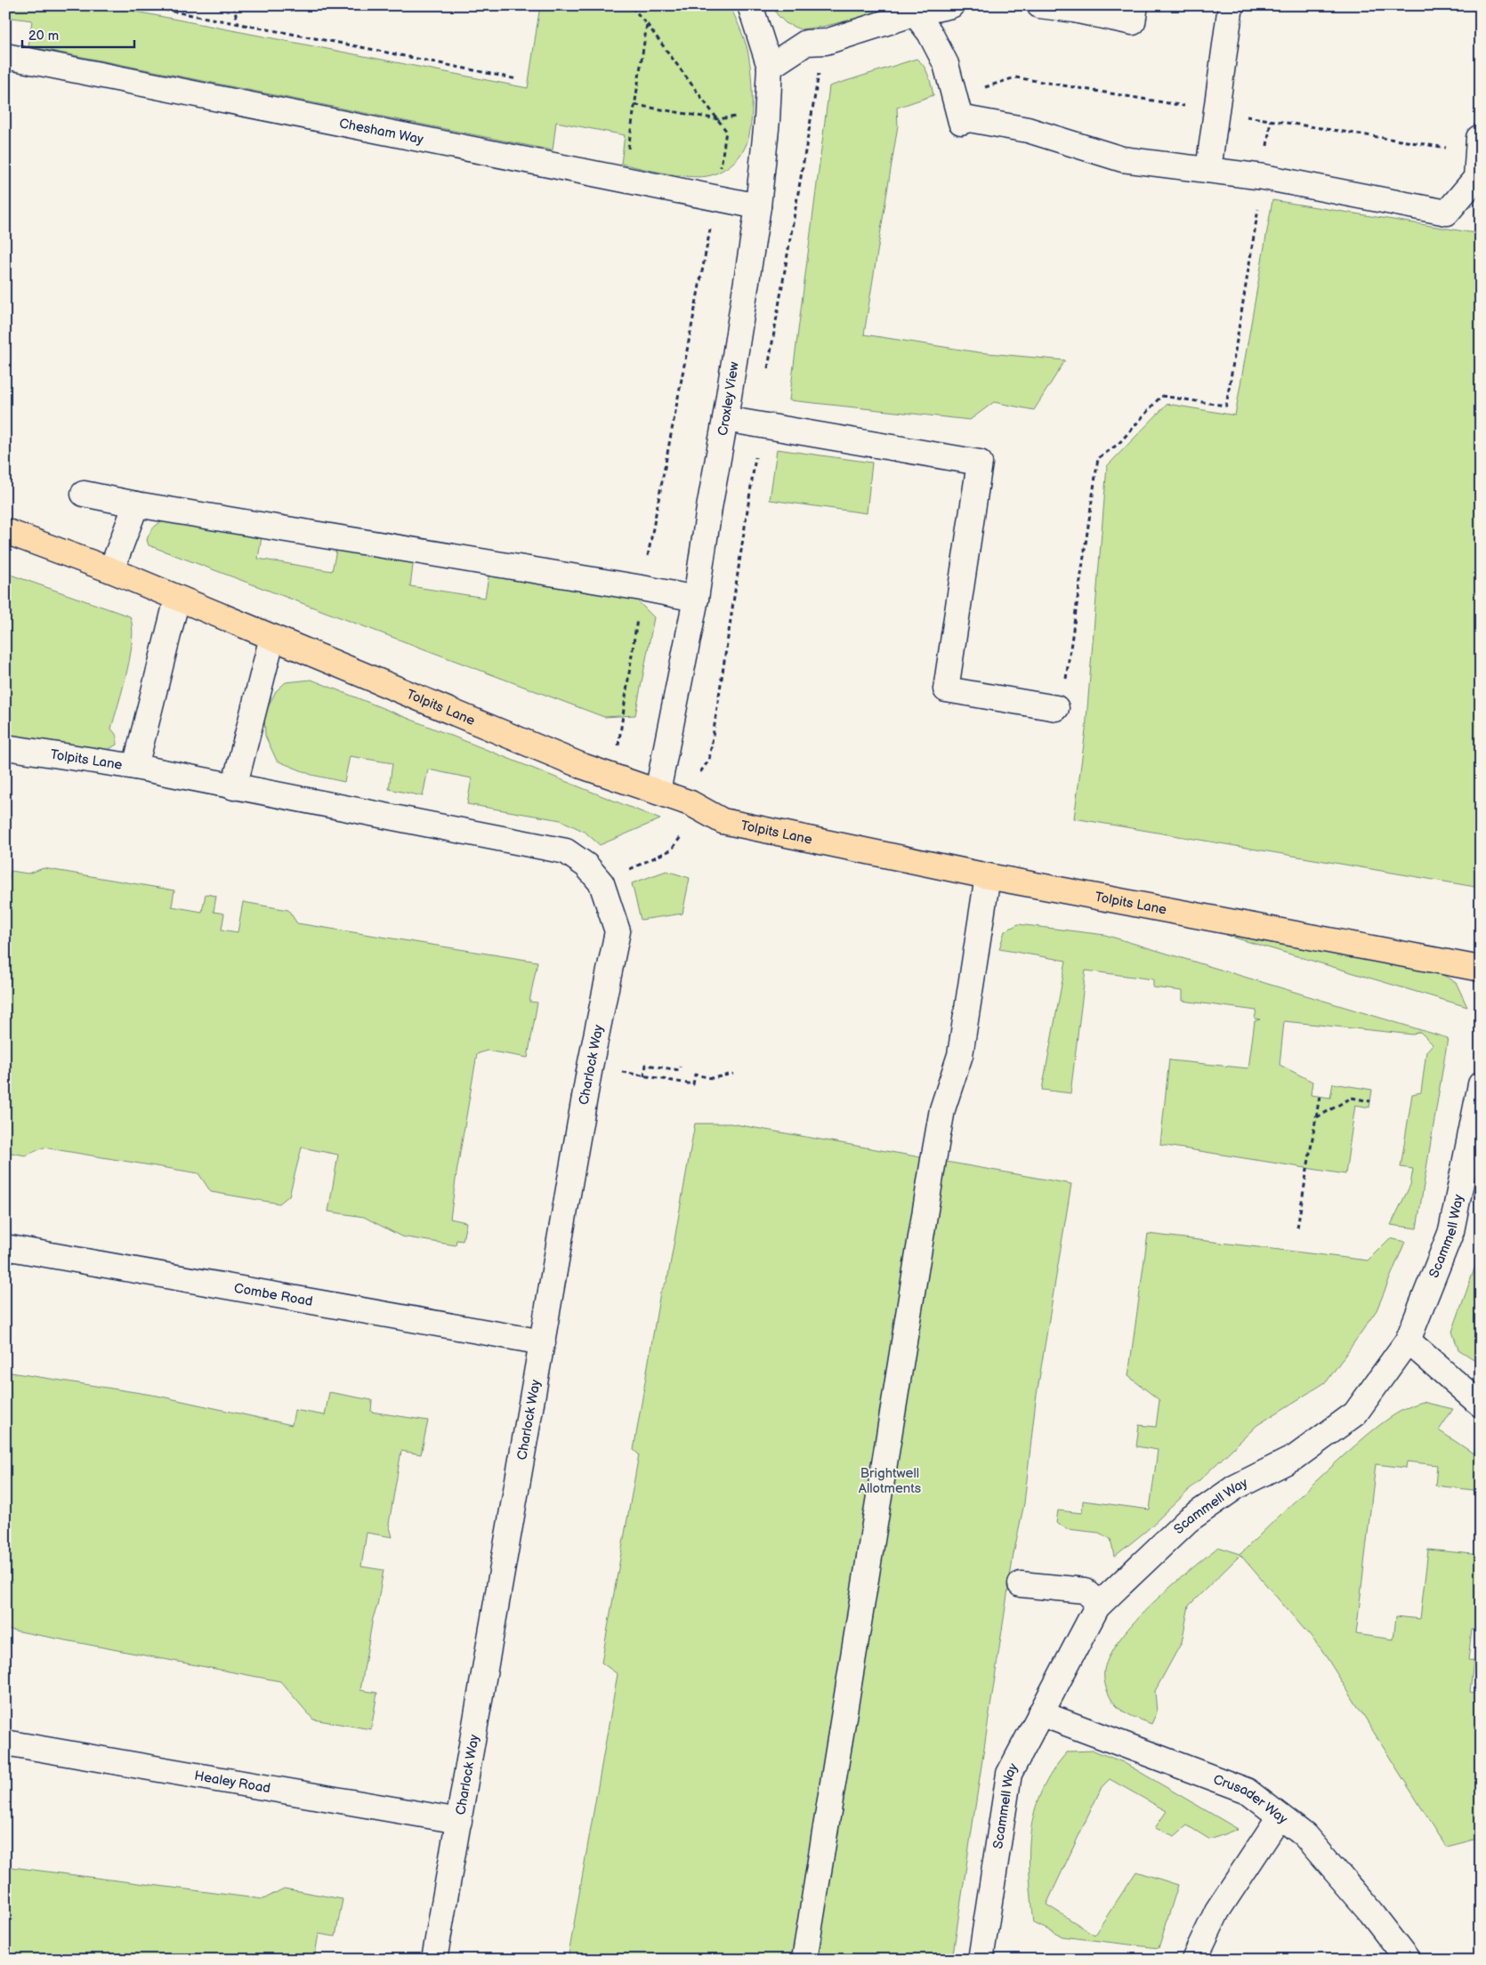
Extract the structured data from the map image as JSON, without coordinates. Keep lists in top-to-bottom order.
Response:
{
  "streets": {
    "main road": ["Tolpits Lane"],
    "street": [
      "Chesham Way",
      "Croxley View",
      "Charlock Way",
      "Scammell Way",
      "Combe Road",
      "Healey Road",
      "Crusader Way"
    ]
  },
  "crossings": [
    ["Chesham Way", "Croxley View"],
    ["Croxley View", "Tolpits Lane"],
    ["Tolpits Lane", "Charlock Way"],
    ["Charlock Way", "Combe Road"],
    ["Charlock Way", "Healey Road"],
    ["Scammell Way", "Crusader Way"]
  ],
  "parks": ["Brightwell Allotments"],
  "scale_bar": "20 m"
}
